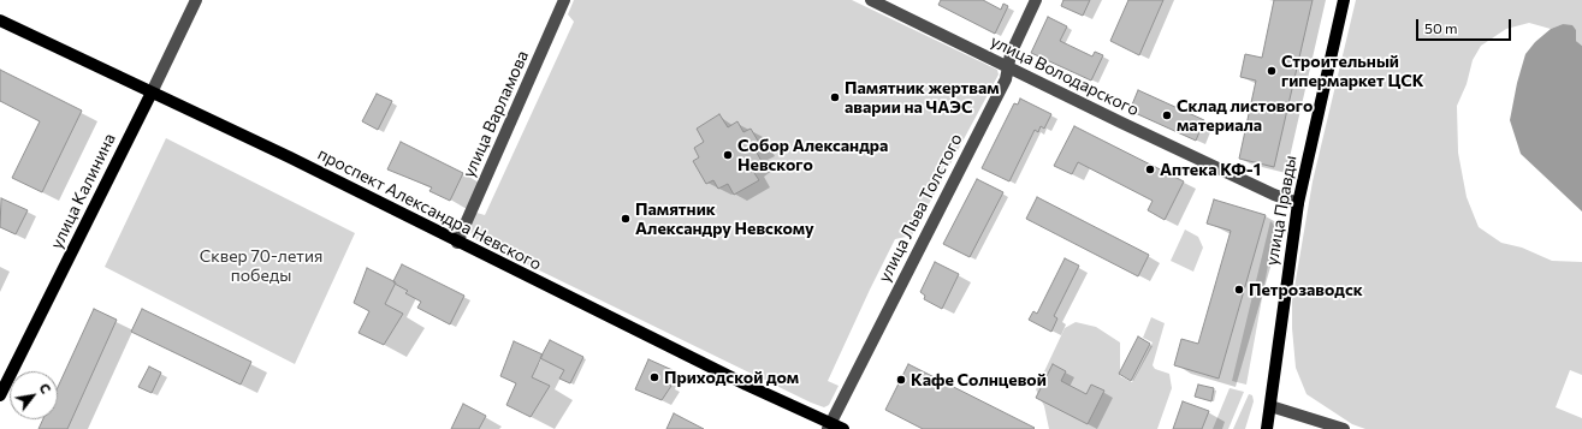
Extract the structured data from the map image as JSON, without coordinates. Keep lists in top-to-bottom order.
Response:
{
  "streets": {
    "main road": ["улица Калинина", "проспект Александра Невского", "улица Правды"],
    "street": ["улица Володарского", "улица Варламова", "улица Льва Толстого"]
  },
  "crossings": [
    ["улица Володарского", "улица Льва Толстого"],
    ["улица Володарского", "улица Правды"],
    ["улица Варламова", "проспект Александра Невского"],
    ["улица Калинина", "проспект Александра Невского"],
    ["улица Льва Толстого", "проспект Александра Невского"]
  ],
  "parks": ["Сквер 70-летия победы"],
  "places": [
    "Строительный гипермаркет ЦСК",
    "Памятник жертвам аварии на ЧАЭС",
    "Склад листового материала",
    "Собор Александра Невского",
    "Аптека КФ-1",
    "Памятник Александру Невскому",
    "Петрозаводск",
    "Приходской дом",
    "Кафе Солнцевой"
  ],
  "scale_bar": "50 m",
  "north": "top right"
}
